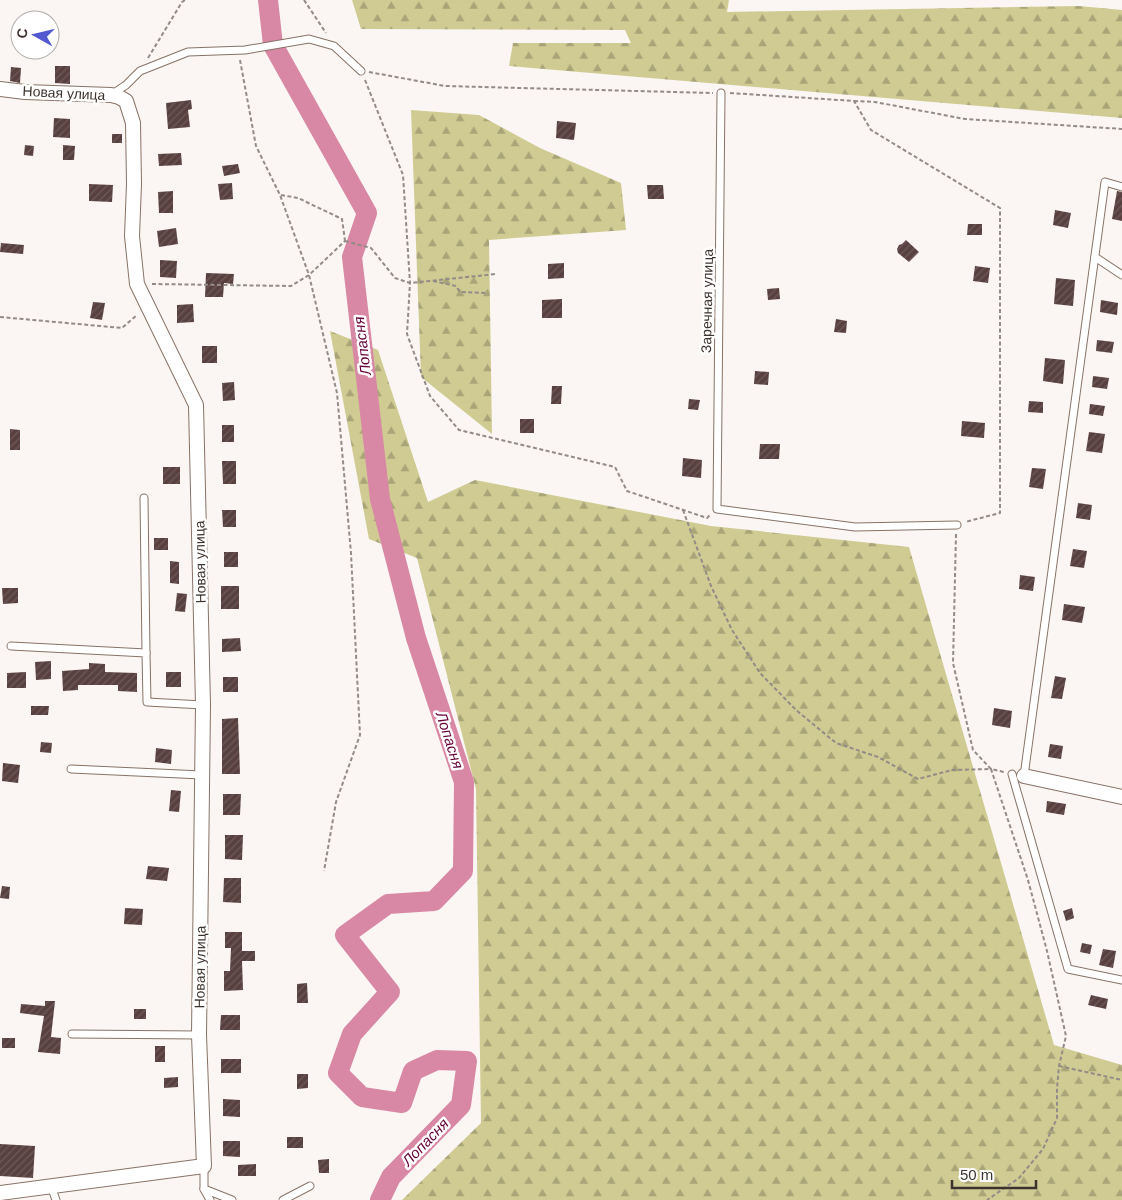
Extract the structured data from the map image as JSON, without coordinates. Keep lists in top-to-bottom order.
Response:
{
  "streets": {
    "street": ["Новая улица"],
    "lane": ["Заречная улица"]
  },
  "water": ["Лопасня"],
  "scale_bar": "50 m",
  "north": "left"
}
